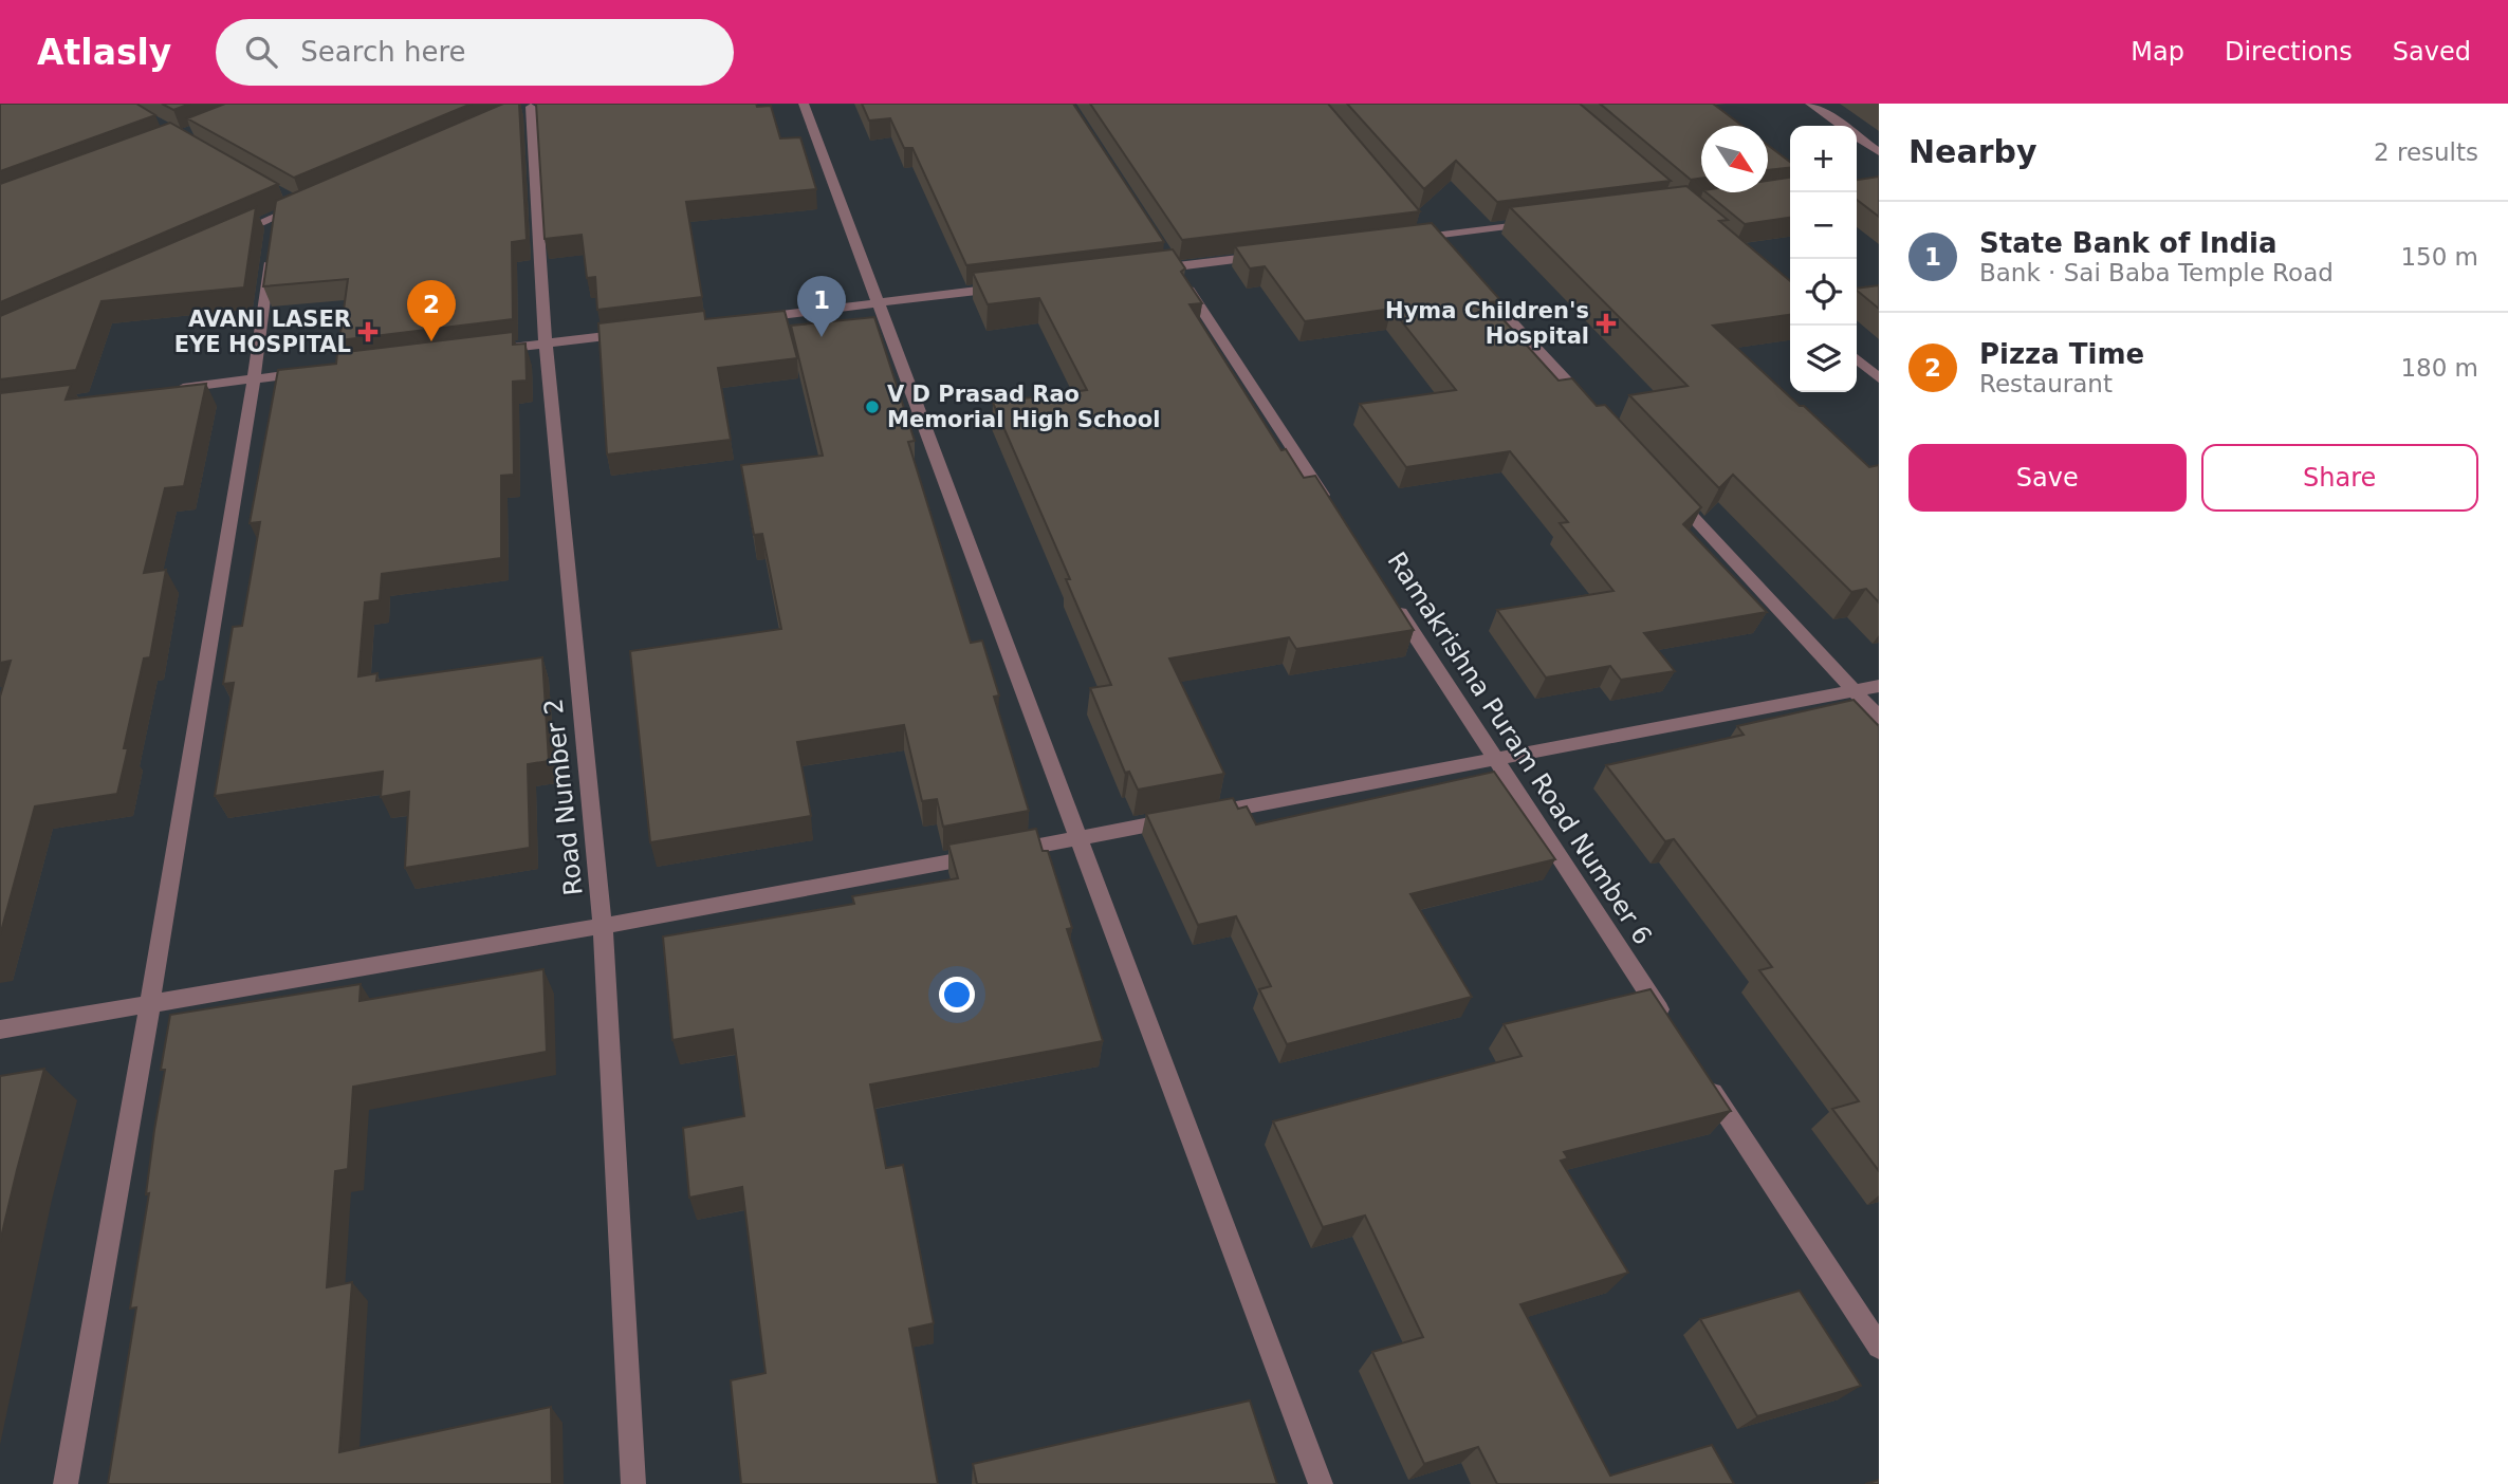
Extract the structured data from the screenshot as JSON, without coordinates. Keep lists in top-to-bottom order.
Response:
{
  "streets": {
    "street": ["Ramakrishna Puram Road Number 6", "Road Number 2"]
  },
  "places": {
    "health": ["Hyma Children's Hospital", "AVANI LASER EYE HOSPITAL"],
    "other": ["V D Prasad Rao Memorial High School"]
  },
  "north": "bottom right",
  "page": {
    "header": "Atlasly",
    "search": "Search here",
    "nav": ["Map", "Directions", "Saved"],
    "heading": ["Nearby", "2 results"],
    "map_buttons": ["+", "−"],
    "list": [
      {
        "mark": "1",
        "name": "State Bank of India",
        "note": "Bank · Sai Baba Temple Road",
        "value": "150 m"
      },
      {
        "mark": "2",
        "name": "Pizza Time",
        "note": "Restaurant",
        "value": "180 m"
      }
    ],
    "pins": ["1", "2"],
    "buttons": ["Save", "Share"]
  }
}
